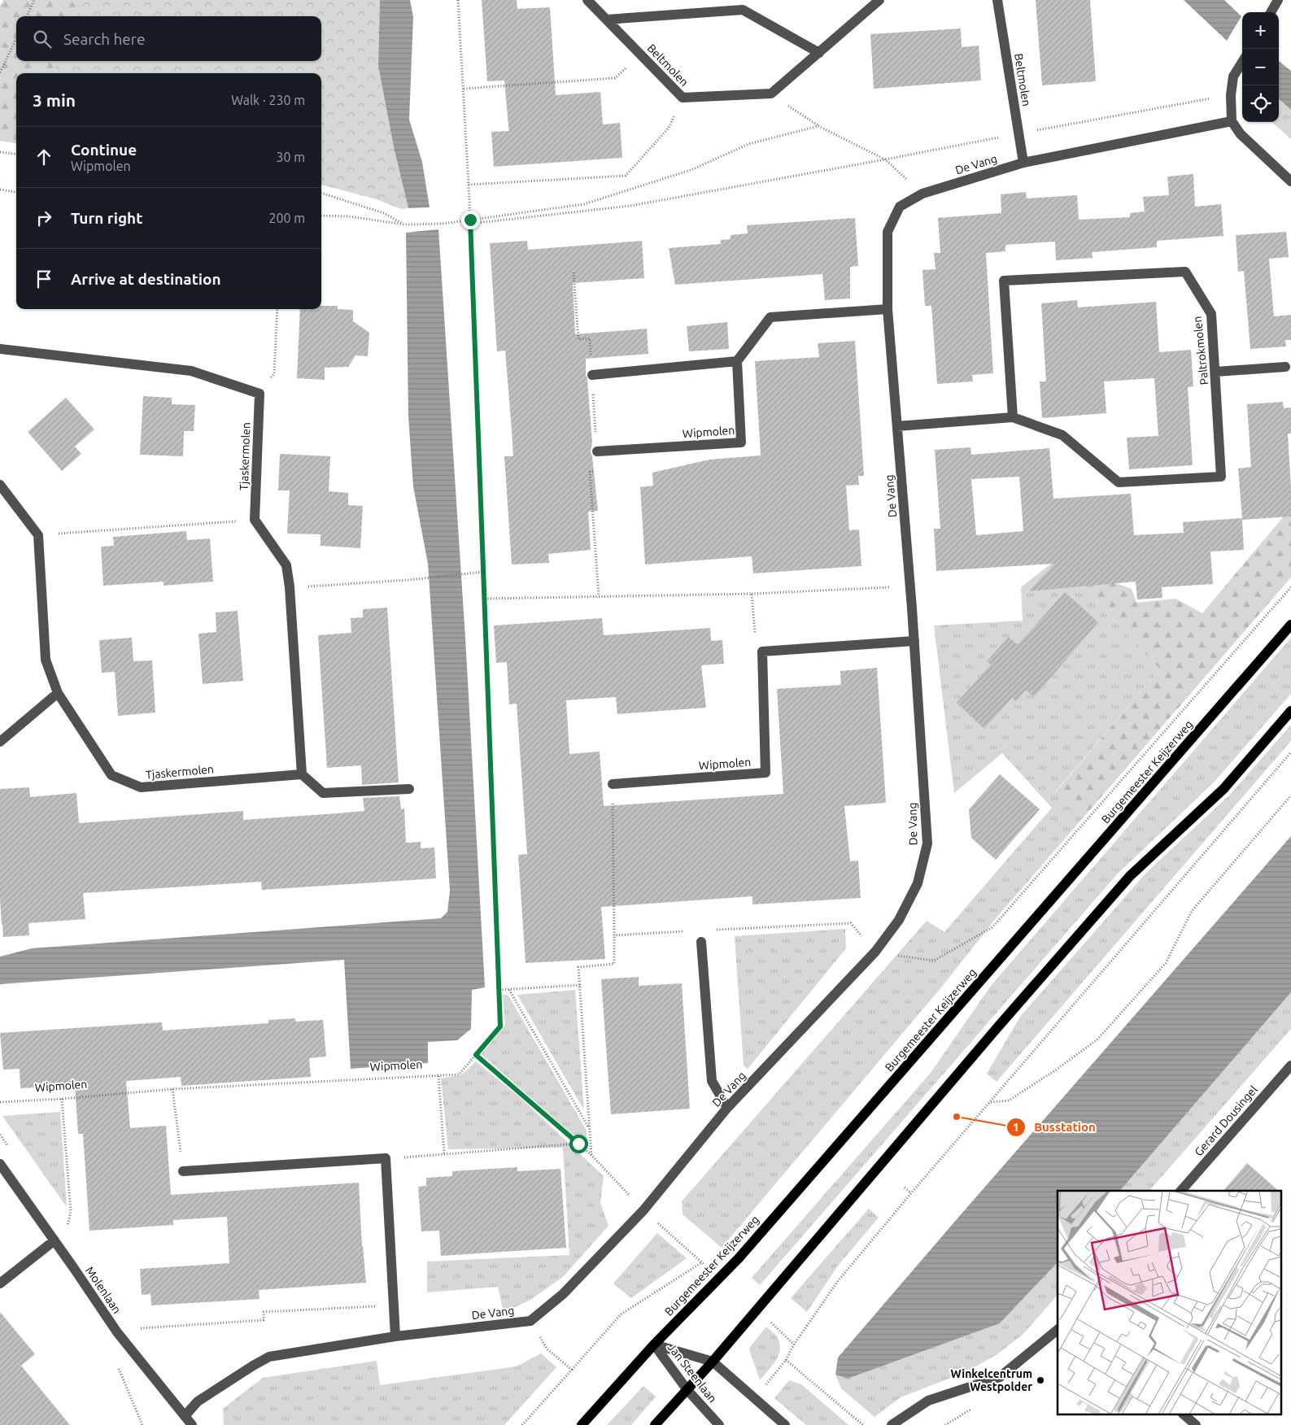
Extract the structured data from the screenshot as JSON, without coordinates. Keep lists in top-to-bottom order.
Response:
{
  "streets": {
    "main road": ["Burgemeester Keijzerweg"],
    "street": [
      "Beltmolen",
      "De Vang",
      "Paltrokmolen",
      "Wipmolen",
      "Tjaskermolen",
      "Gerard Dousingel",
      "Molenlaan",
      "Jan Steenlaan"
    ]
  },
  "crossings": [
    ["Beltmolen", "De Vang"],
    ["De Vang", "Paltrokmolen"],
    ["De Vang", "Molenlaan"],
    ["Burgemeester Keijzerweg", "Jan Steenlaan"]
  ],
  "places": ["Busstation", "Winkelcentrum Westpolder"],
  "page": {
    "map_buttons": ["+", "−"],
    "search": "Search here",
    "heading": ["3 min", "Walk · 230 m"],
    "list": [
      ["Continue", "Wipmolen", "30 m"],
      ["Turn right", "200 m"],
      "Arrive at destination"
    ]
  }
}
